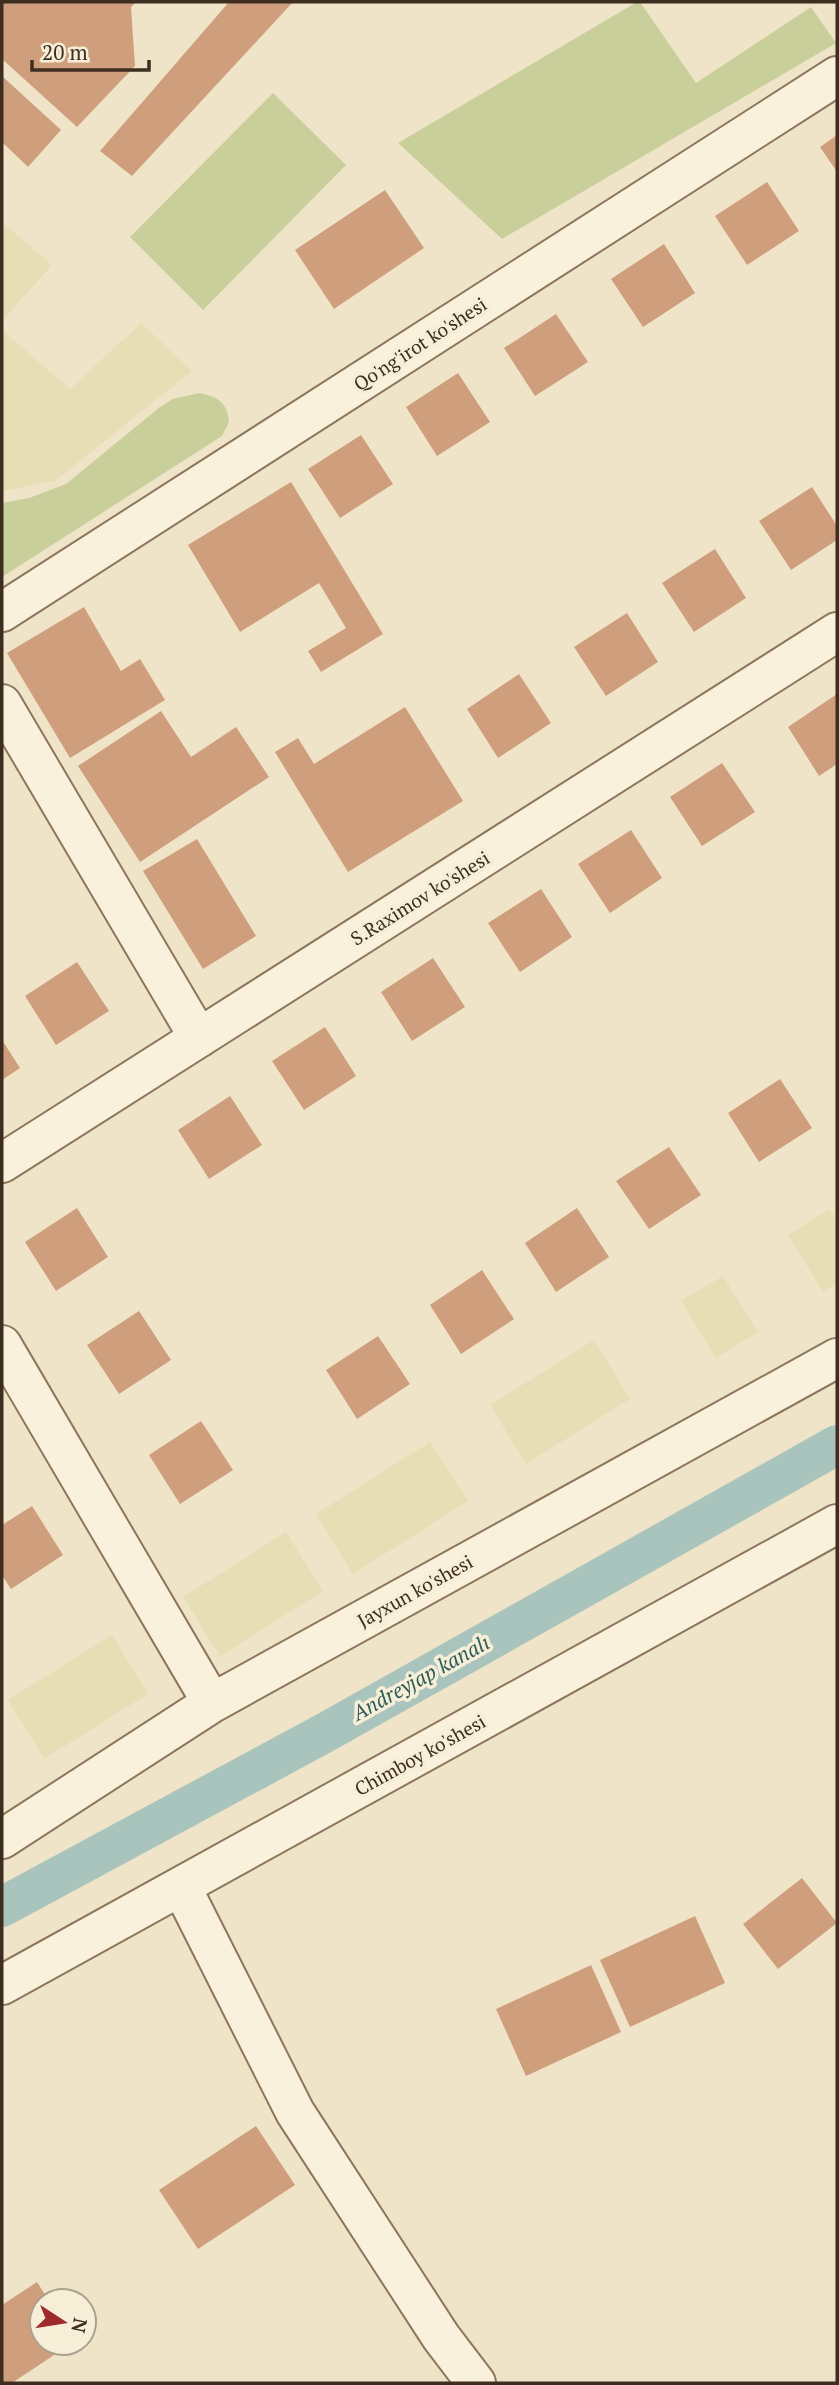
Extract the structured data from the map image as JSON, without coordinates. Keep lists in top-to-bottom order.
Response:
{
  "streets": {
    "street": [
      "Qo'ng'irot ko'shesi",
      "S.Raximov ko'shesi",
      "Jayxun ko'shesi",
      "Chimboy ko'shesi"
    ]
  },
  "water": ["Andreyjap kanalı"],
  "scale_bar": "20 m",
  "north": "right"
}
